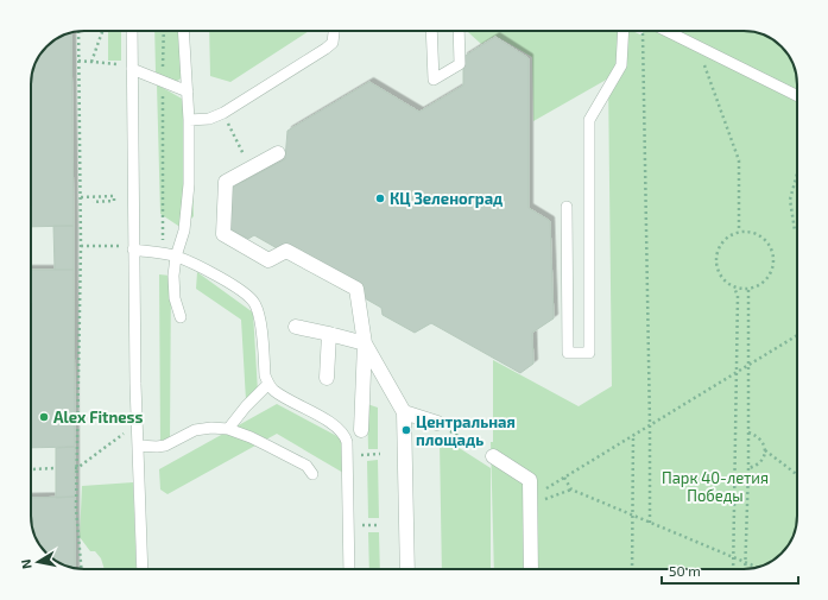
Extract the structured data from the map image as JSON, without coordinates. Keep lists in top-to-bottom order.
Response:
{
  "parks": ["Парк 40-летия Победы"],
  "places": ["КЦ Зеленоград", "Alex Fitness", "Центральная площадь"],
  "scale_bar": "50 m",
  "north": "left"
}
